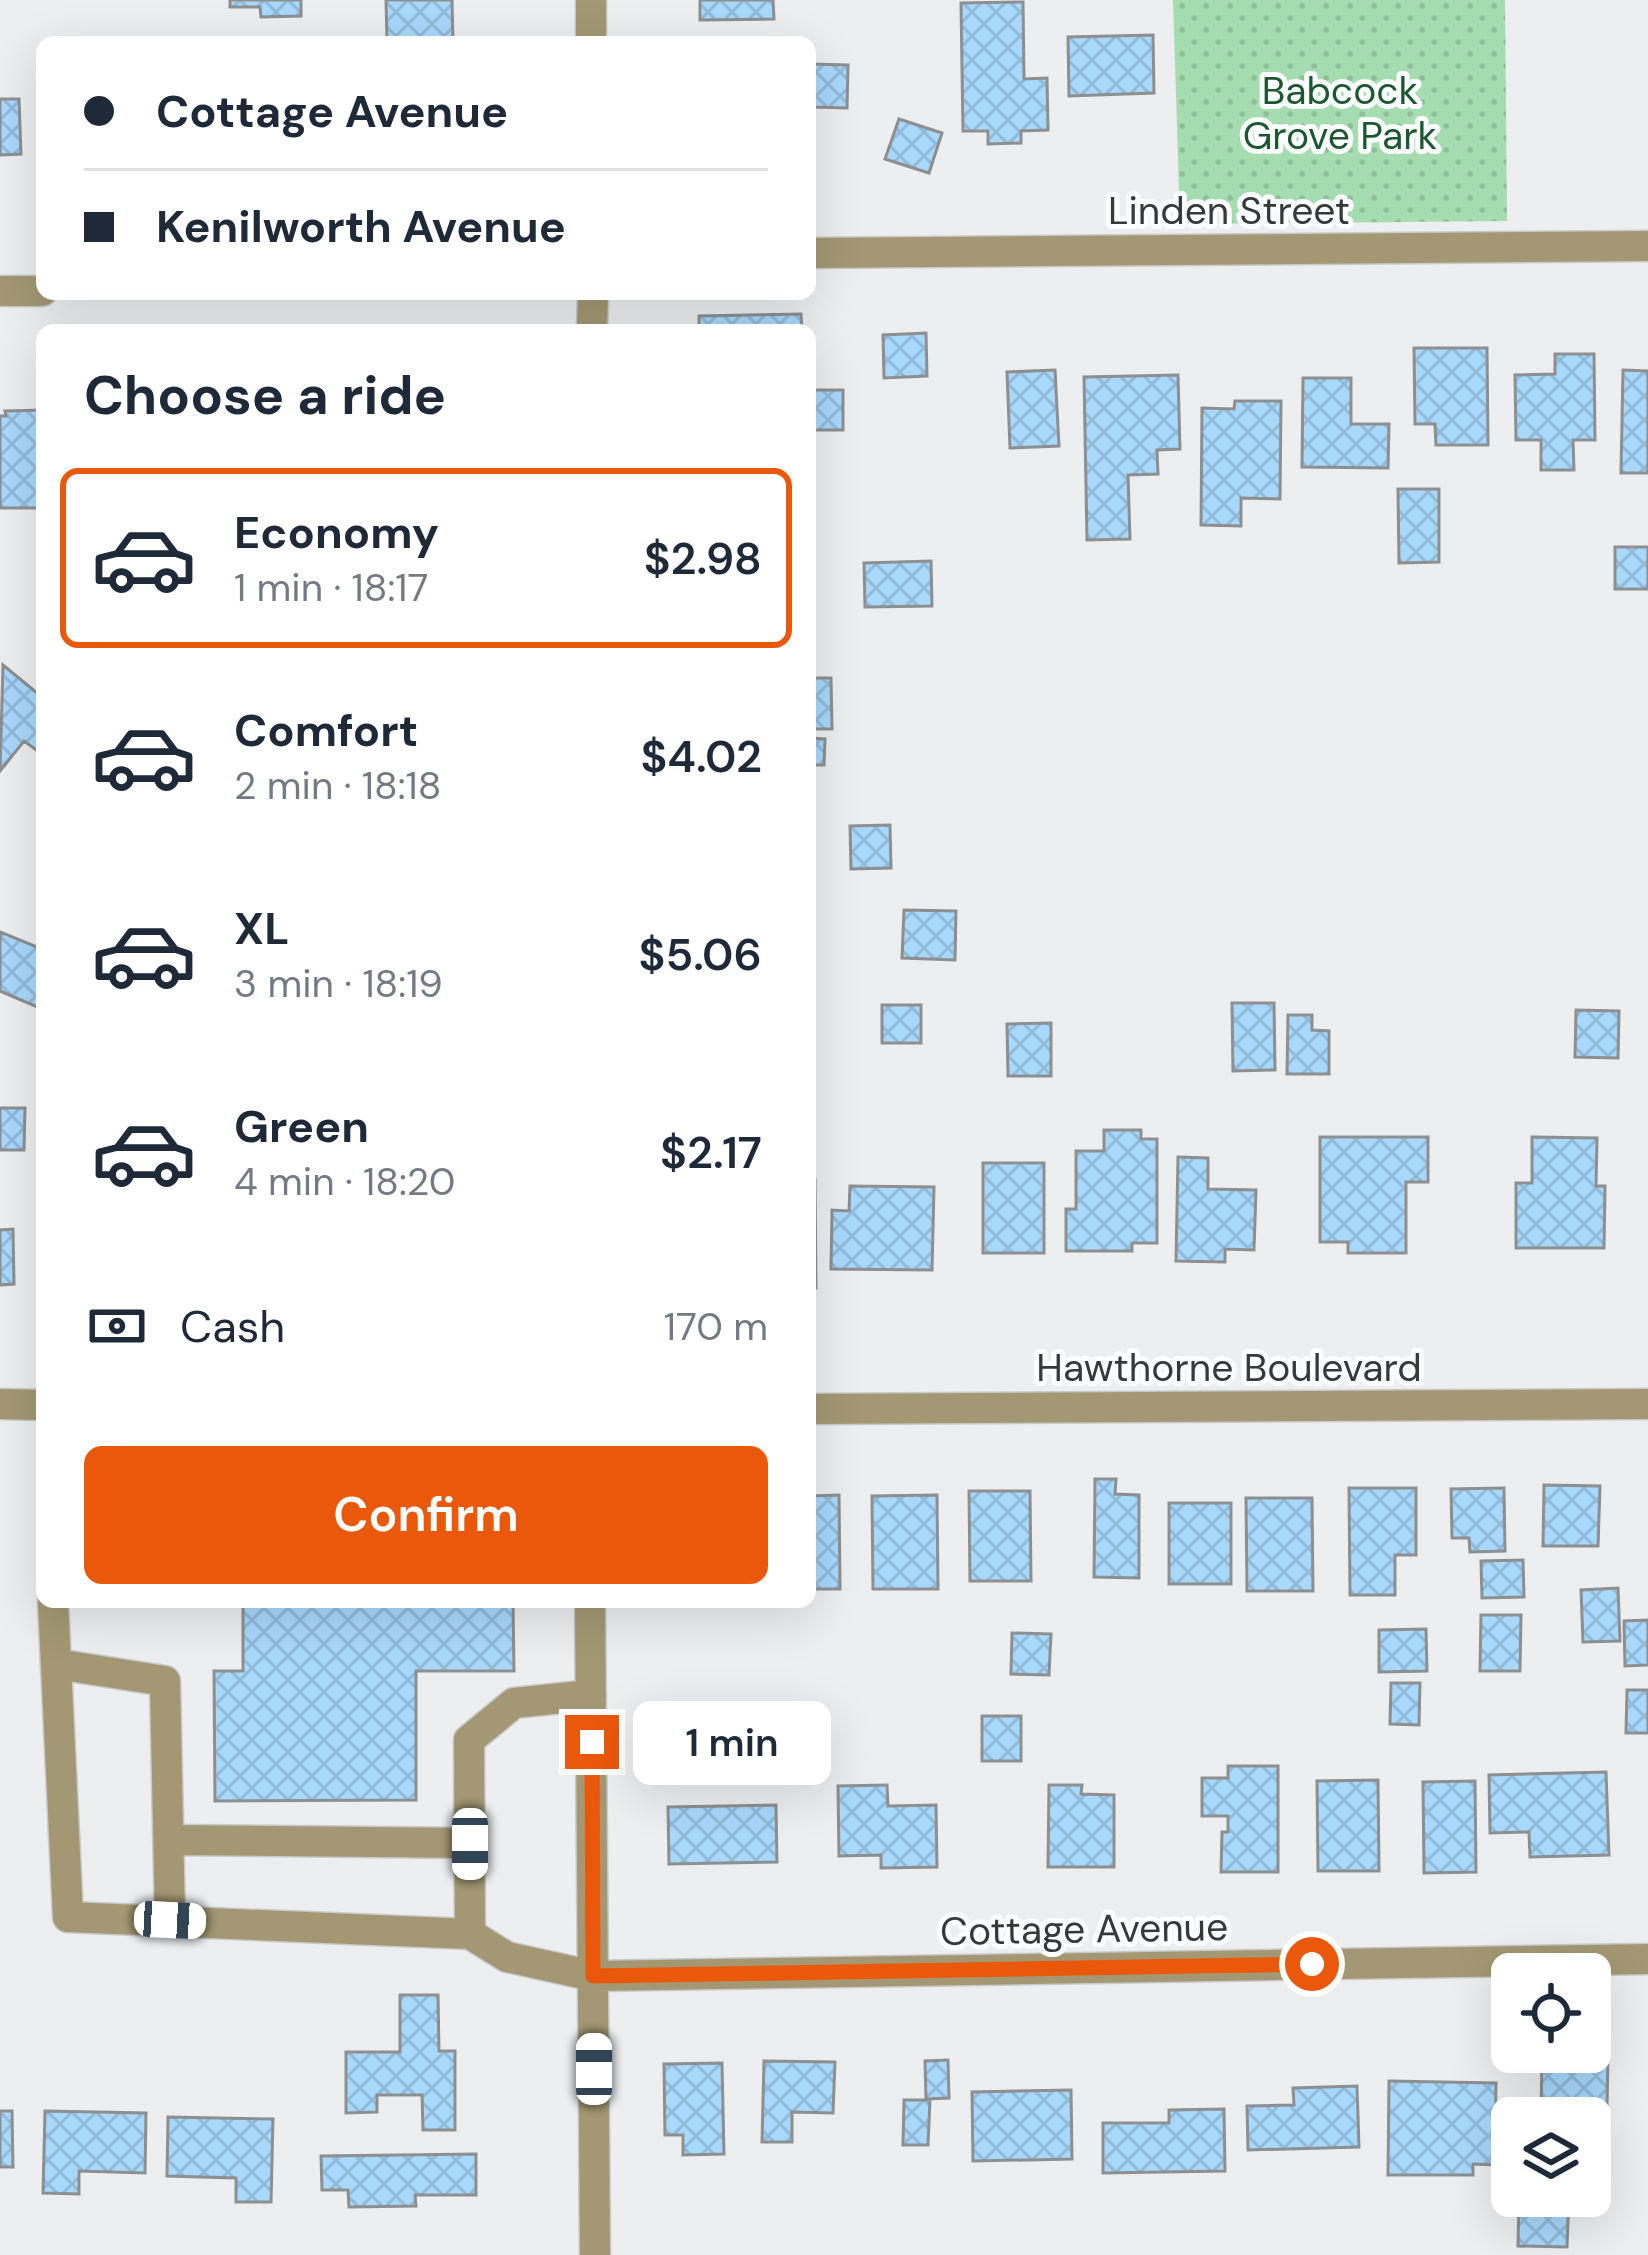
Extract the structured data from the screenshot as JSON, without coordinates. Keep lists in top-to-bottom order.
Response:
{
  "streets": {
    "street": ["Linden Street", "Hawthorne Boulevard", "Cottage Avenue"]
  },
  "parks": ["Babcock Grove Park"],
  "page": {
    "banner": ["Cottage Avenue", "Kenilworth Avenue"],
    "heading": "Choose a ride",
    "list": [
      {
        "name": "Economy",
        "note": "1 min · 18:17",
        "value": "$2.98"
      },
      {
        "name": "Comfort",
        "note": "2 min · 18:18",
        "value": "$4.02"
      },
      {
        "name": "XL",
        "note": "3 min · 18:19",
        "value": "$5.06"
      },
      {
        "name": "Green",
        "note": "4 min · 18:20",
        "value": "$2.17"
      }
    ],
    "pay": ["Cash", "170 m"],
    "buttons": "Confirm",
    "bubble": "1 min"
  }
}
